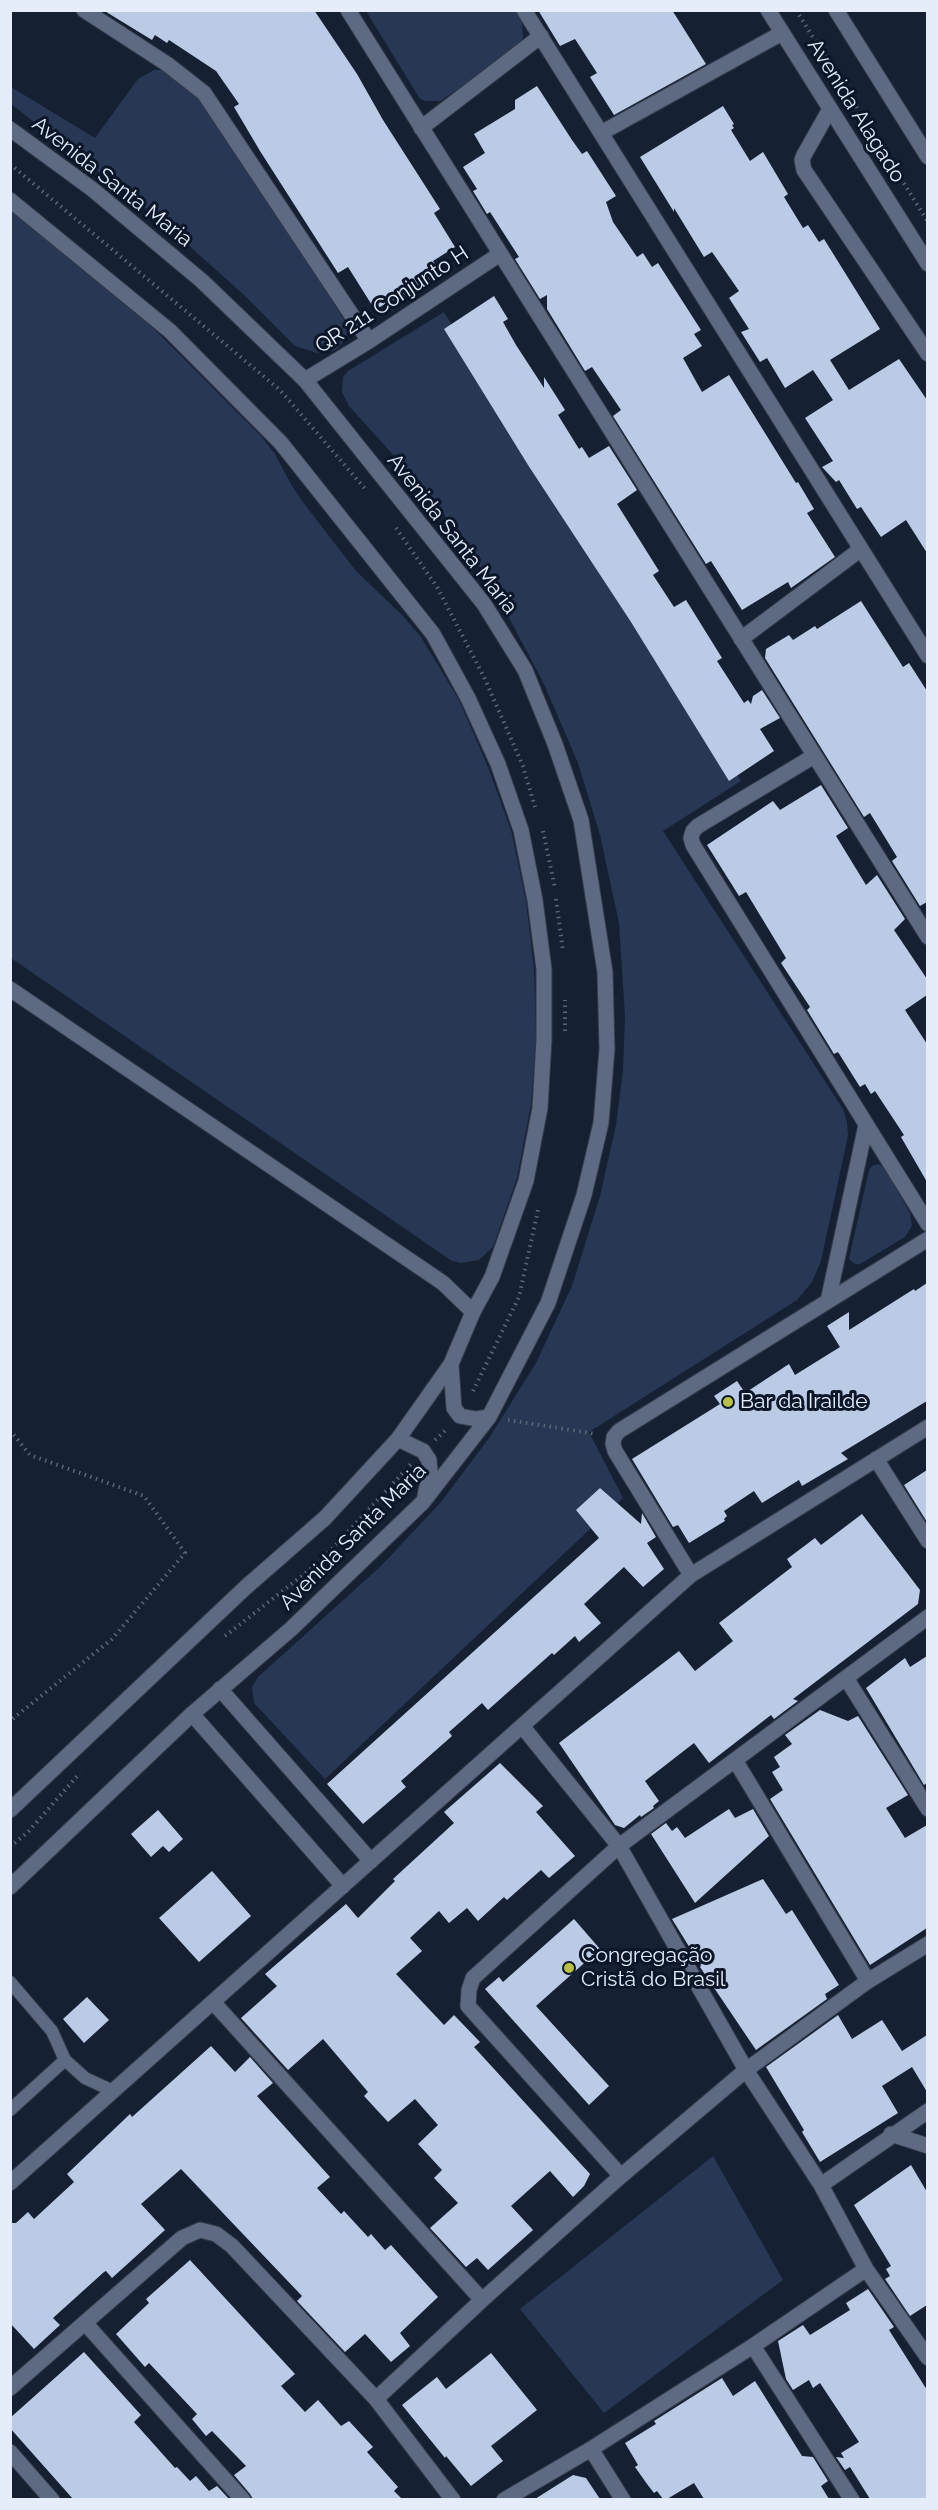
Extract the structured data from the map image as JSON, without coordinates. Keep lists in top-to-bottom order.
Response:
{
  "streets": {
    "street": ["Avenida Alagado", "Avenida Santa Maria", "QR 211 Conjunto H"]
  },
  "crossings": [
    ["Avenida Santa Maria", "QR 211 Conjunto H"]
  ],
  "places": ["Bar da Irailde", "Congregação Cristã do Brasil"]
}
